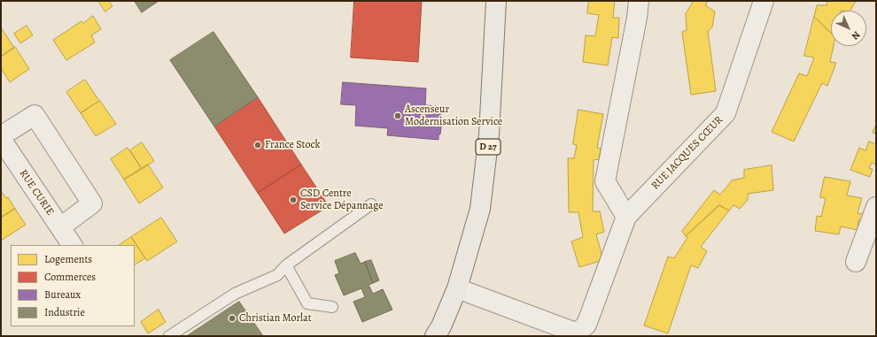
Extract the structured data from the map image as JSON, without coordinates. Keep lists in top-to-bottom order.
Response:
{
  "streets": {
    "main road": ["D 27"],
    "street": ["RUE JACQUES CŒUR", "RUE CURIE"]
  },
  "places": [
    "Ascenseur Modernisation Service",
    "France Stock",
    "CSD Centre Service Dépannage",
    "Christian Morlat"
  ],
  "legend": [
    "Logements",
    "Commerces",
    "Bureaux",
    "Industrie"
  ],
  "north": "bottom right"
}
